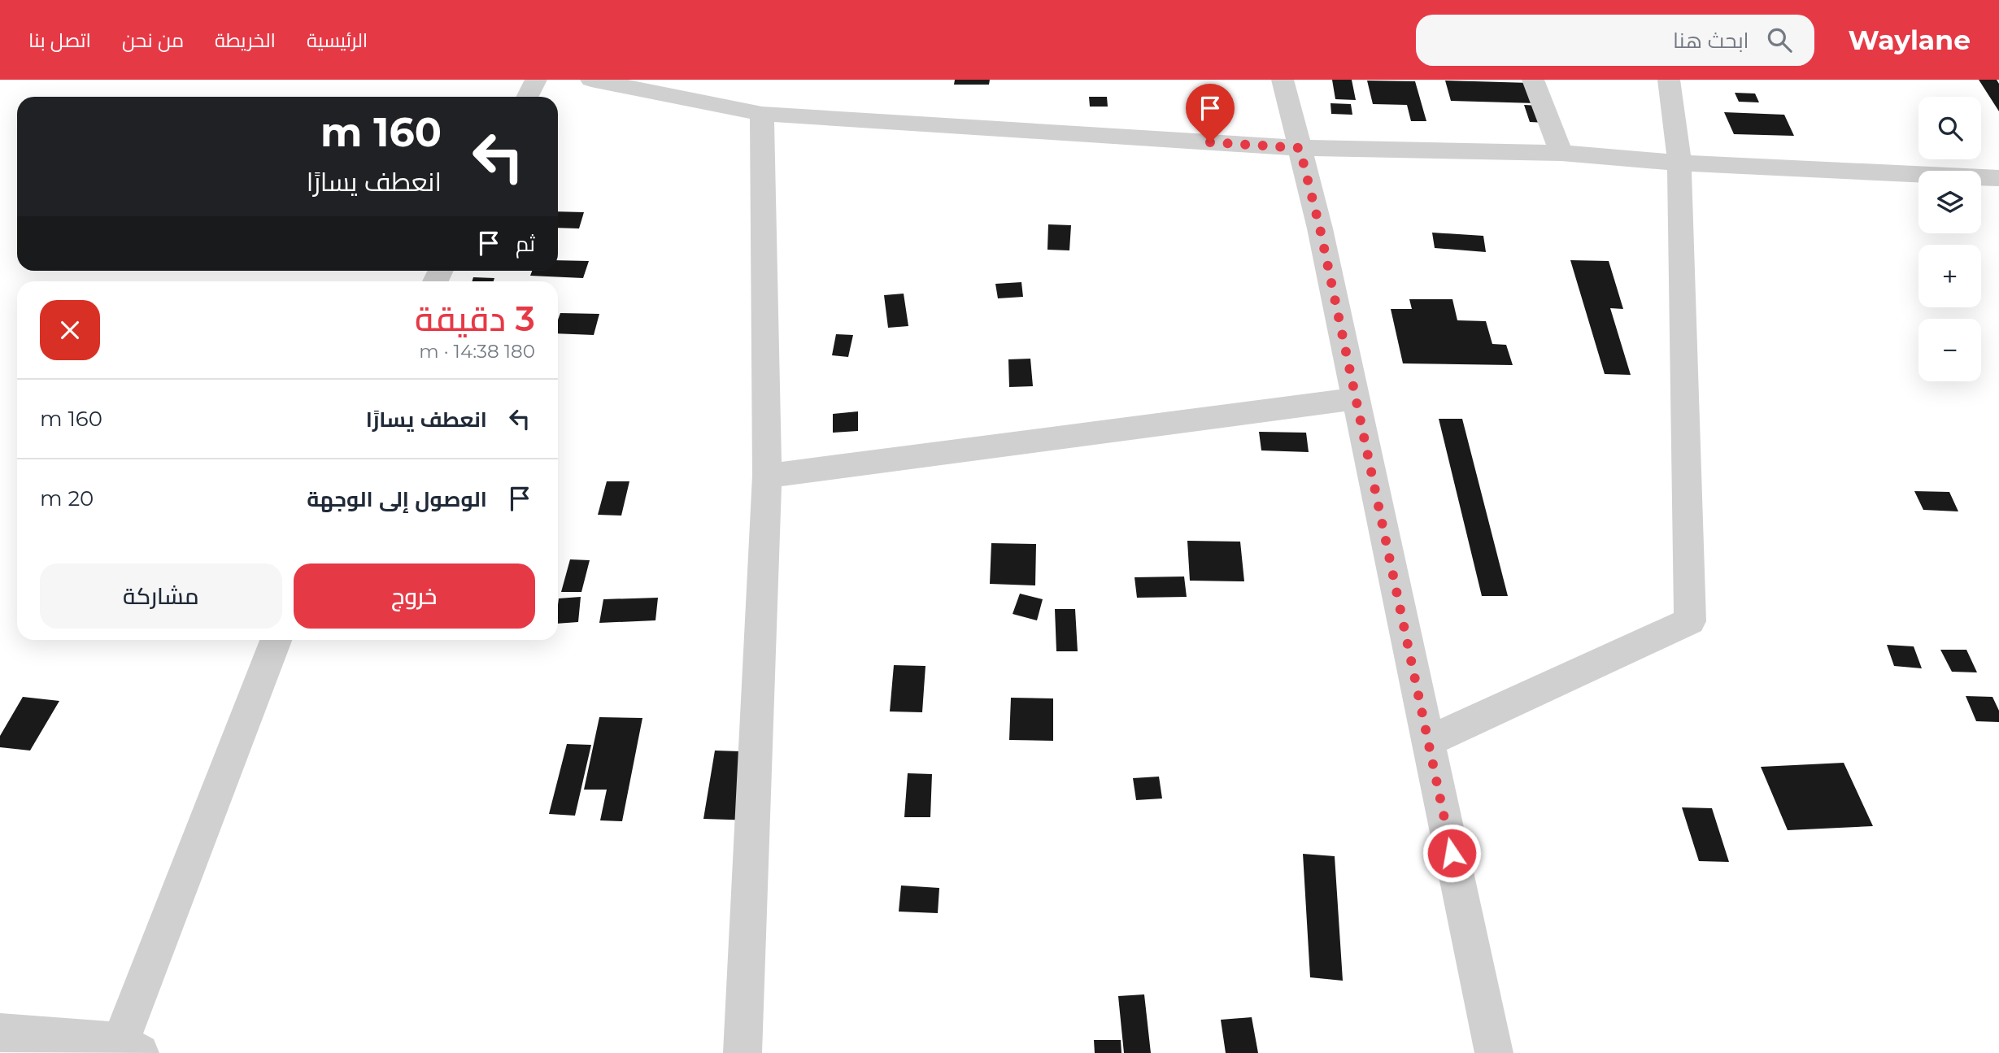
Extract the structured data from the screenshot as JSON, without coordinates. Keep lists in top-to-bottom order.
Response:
{
  "page": {
    "header": "Waylane",
    "search": "ابحث هنا",
    "nav": [
      "الرئيسية",
      "الخريطة",
      "من نحن",
      "اتصل بنا"
    ],
    "map_buttons": ["+", "−"],
    "turn": ["160 m", "انعطف يسارًا"],
    "then": "ثم",
    "heading": ["3 دقيقة", "180 m · 14:38"],
    "list": [
      {
        "name": "انعطف يسارًا",
        "value": "160 m"
      },
      {
        "name": "الوصول إلى الوجهة",
        "value": "20 m"
      }
    ],
    "buttons": ["خروج", "مشاركة"]
  }
}
